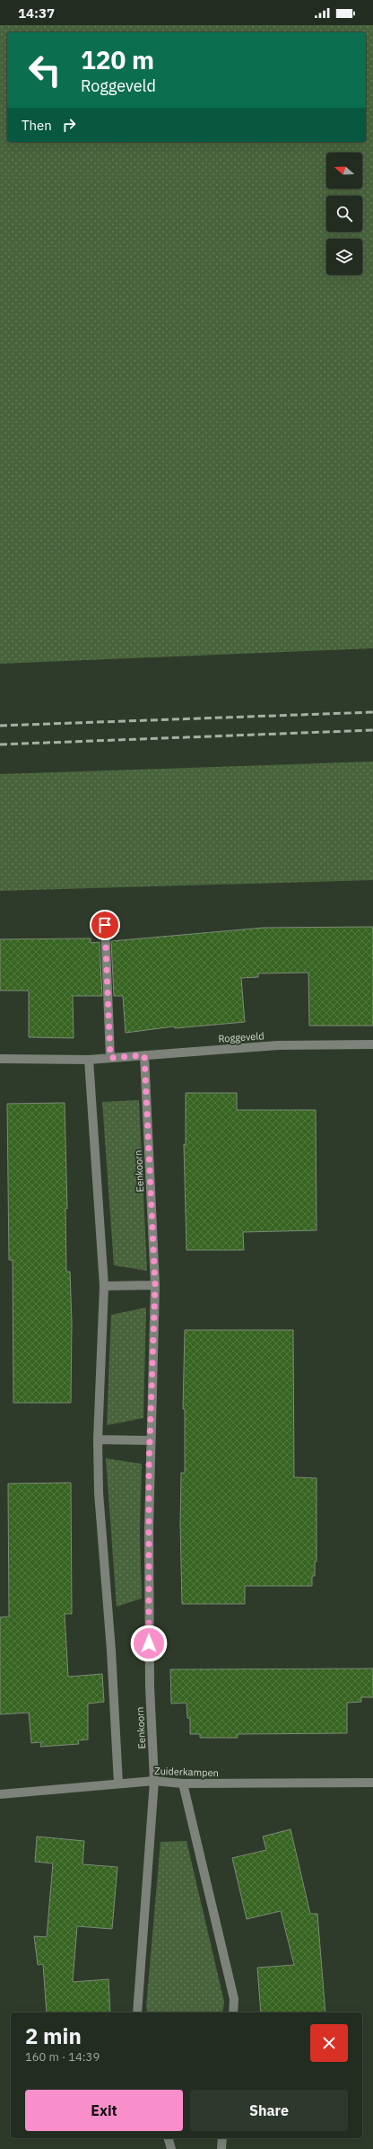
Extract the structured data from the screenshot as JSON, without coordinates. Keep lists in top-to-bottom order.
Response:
{
  "streets": {
    "street": ["Roggeveld", "Eenkoorn", "Zuiderkampen"]
  },
  "crossings": [
    ["Roggeveld", "Eenkoorn"],
    ["Eenkoorn", "Zuiderkampen"]
  ],
  "north": "left",
  "page": {
    "status": "14:37",
    "turn": ["120 m", "Roggeveld"],
    "then": "Then",
    "heading": ["2 min", "160 m · 14:39"],
    "buttons": ["Exit", "Share"]
  }
}
